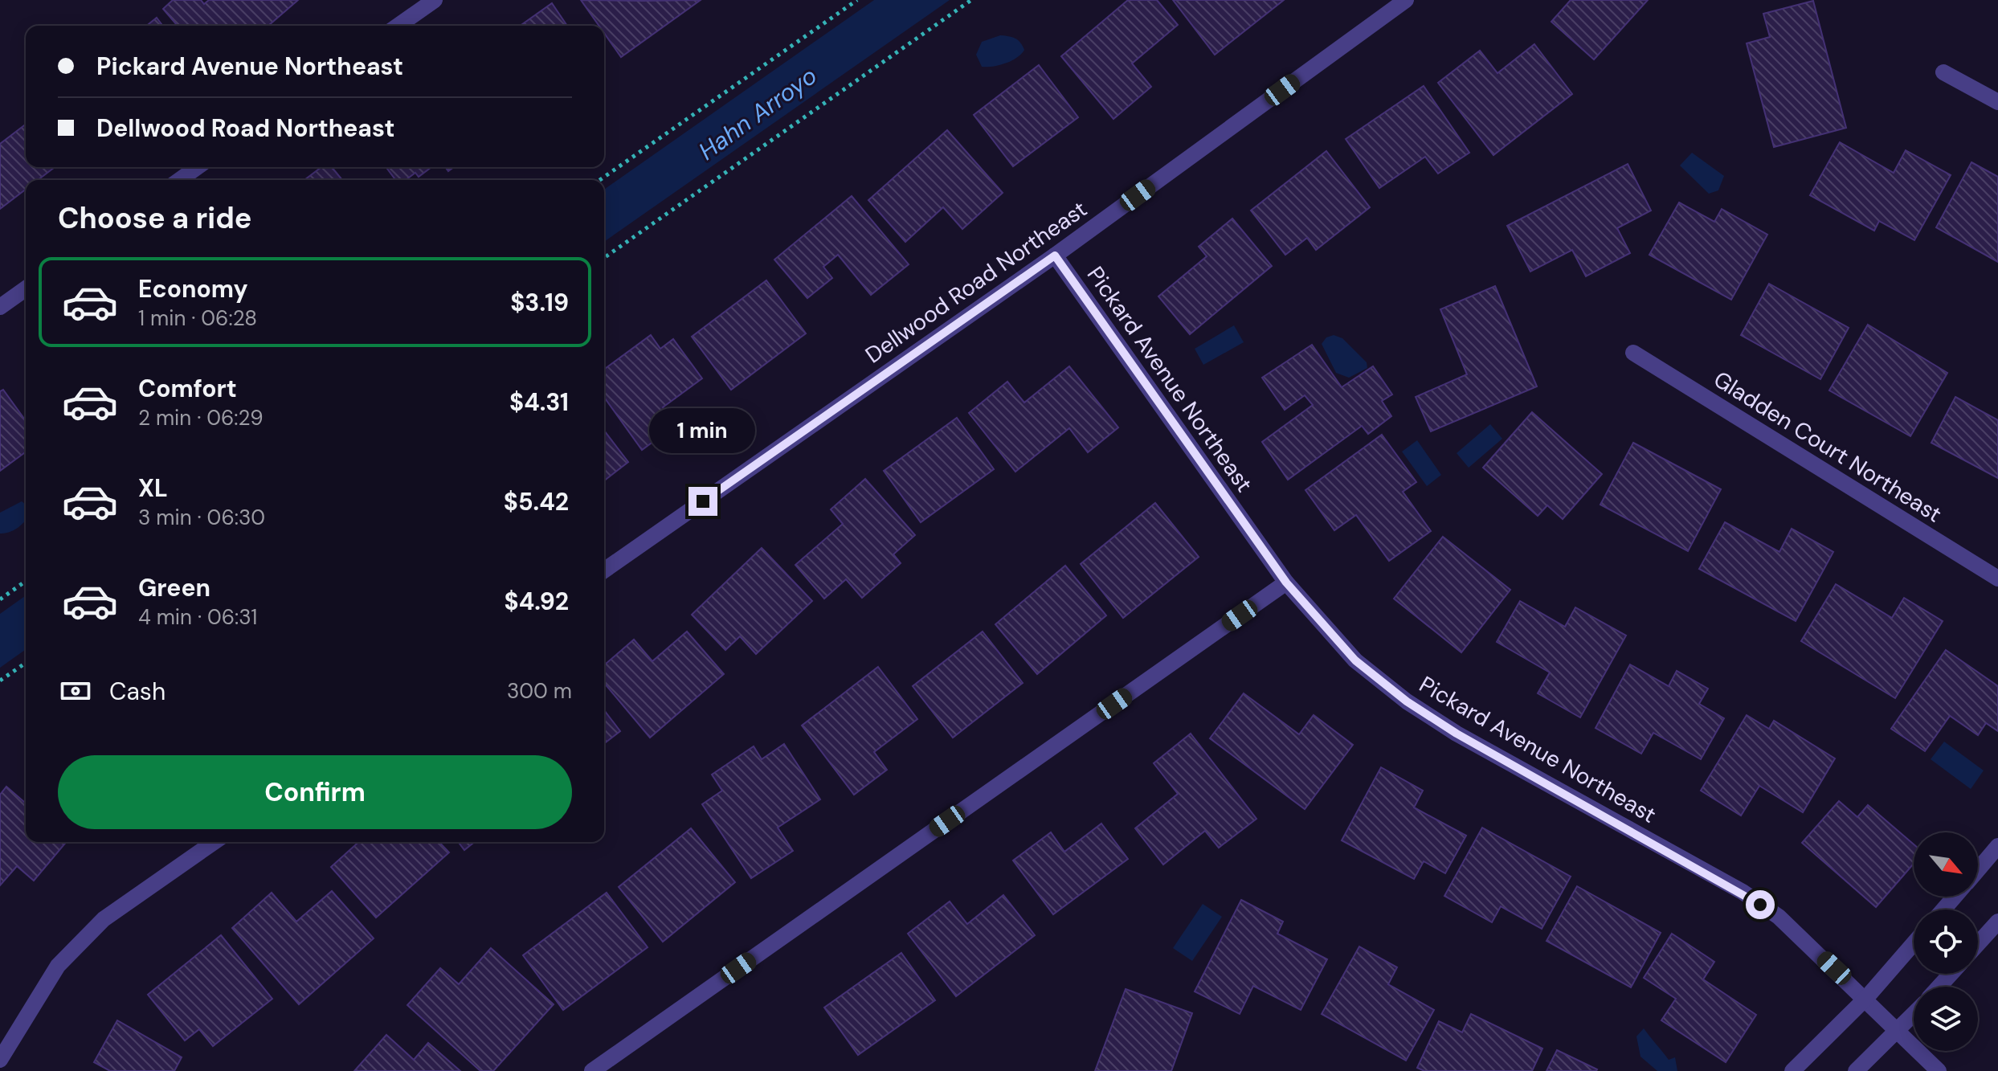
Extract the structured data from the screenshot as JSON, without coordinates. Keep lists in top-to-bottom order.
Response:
{
  "streets": {
    "street": ["Dellwood Road Northeast", "Pickard Avenue Northeast", "Gladden Court Northeast"]
  },
  "crossings": [
    ["Dellwood Road Northeast", "Pickard Avenue Northeast"]
  ],
  "water": ["Hahn Arroyo"],
  "north": "bottom right",
  "page": {
    "banner": ["Pickard Avenue Northeast", "Dellwood Road Northeast"],
    "heading": "Choose a ride",
    "list": [
      {
        "name": "Economy",
        "note": "1 min · 06:28",
        "value": "$3.19"
      },
      {
        "name": "Comfort",
        "note": "2 min · 06:29",
        "value": "$4.31"
      },
      {
        "name": "XL",
        "note": "3 min · 06:30",
        "value": "$5.42"
      },
      {
        "name": "Green",
        "note": "4 min · 06:31",
        "value": "$4.92"
      }
    ],
    "bubble": "1 min",
    "pay": ["Cash", "300 m"],
    "buttons": "Confirm"
  }
}
